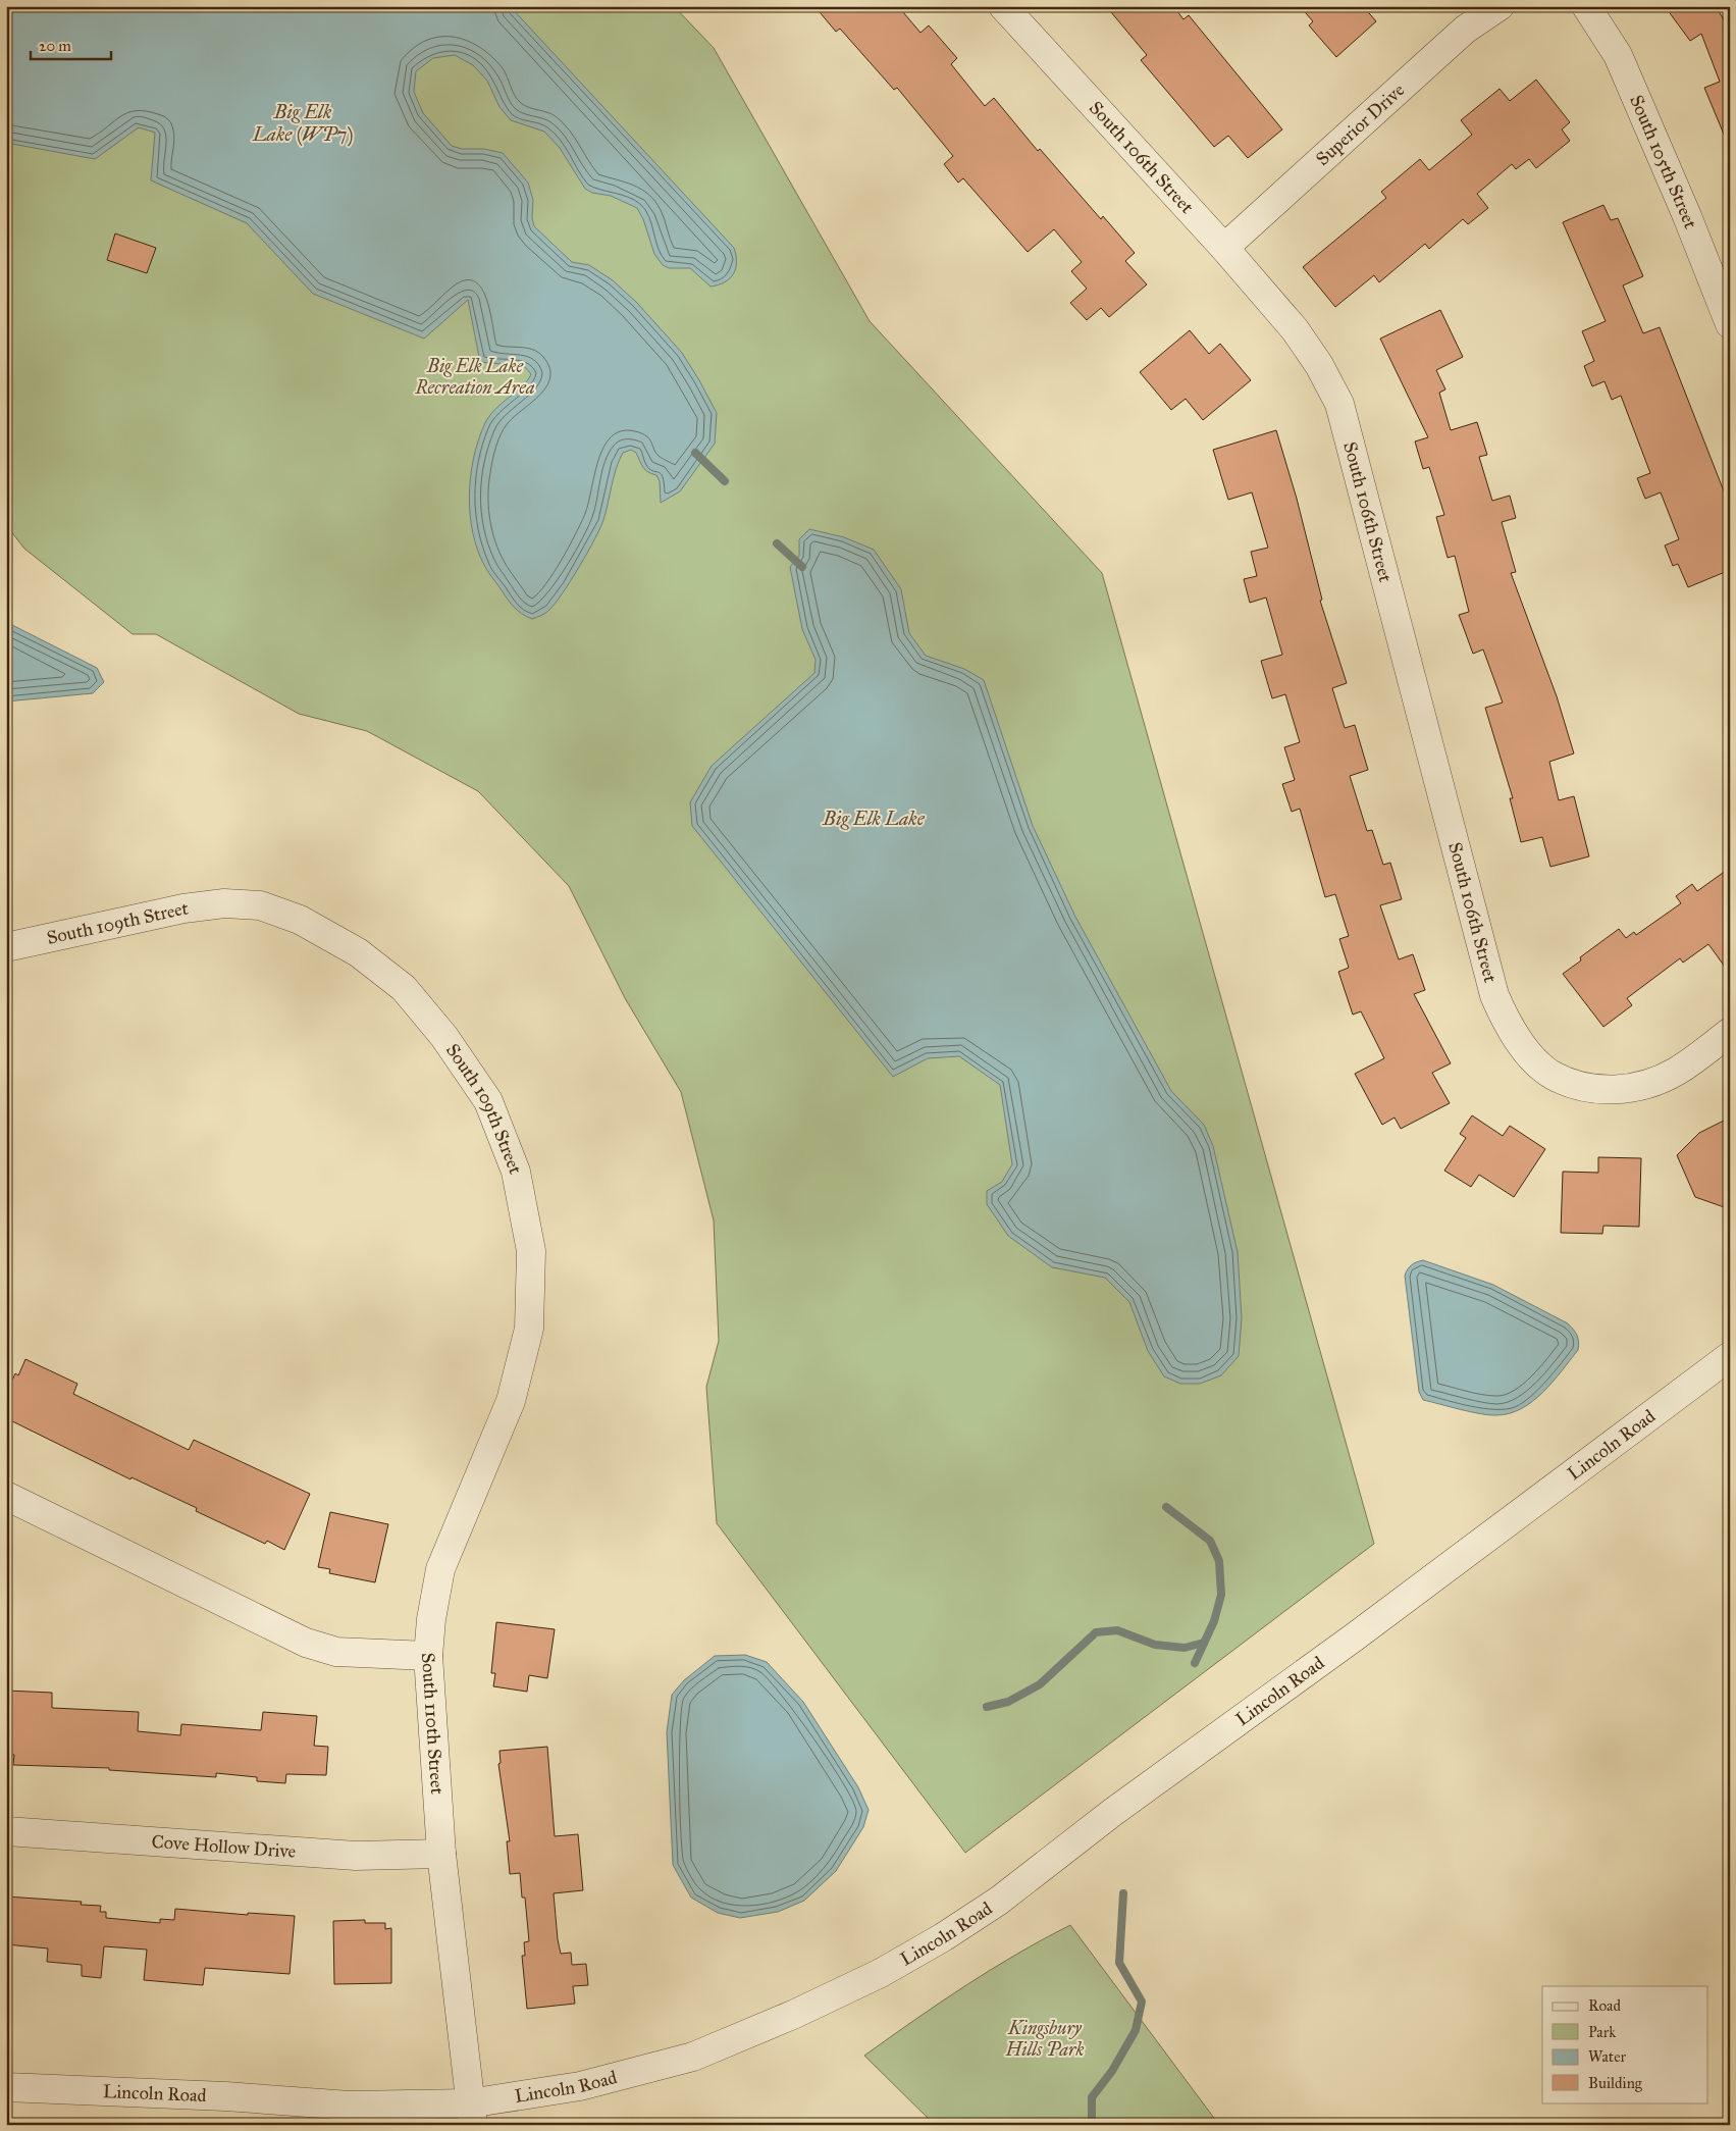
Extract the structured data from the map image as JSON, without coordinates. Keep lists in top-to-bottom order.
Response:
{
  "streets": {
    "street": [
      "Superior Drive",
      "South 106th Street",
      "South 105th Street",
      "South 109th Street",
      "Lincoln Road",
      "South 110th Street",
      "Cove Hollow Drive"
    ]
  },
  "crossings": [
    ["Superior Drive", "South 106th Street"],
    ["South 109th Street", "South 110th Street"],
    ["Lincoln Road", "South 110th Street"],
    ["South 110th Street", "Cove Hollow Drive"]
  ],
  "water": ["Big Elk Lake (WP7)", "Big Elk Lake"],
  "parks": ["Big Elk Lake Recreation Area", "Kingsbury Hills Park"],
  "legend": [
    "Road",
    "Park",
    "Water",
    "Building"
  ],
  "scale_bar": "20 m"
}
